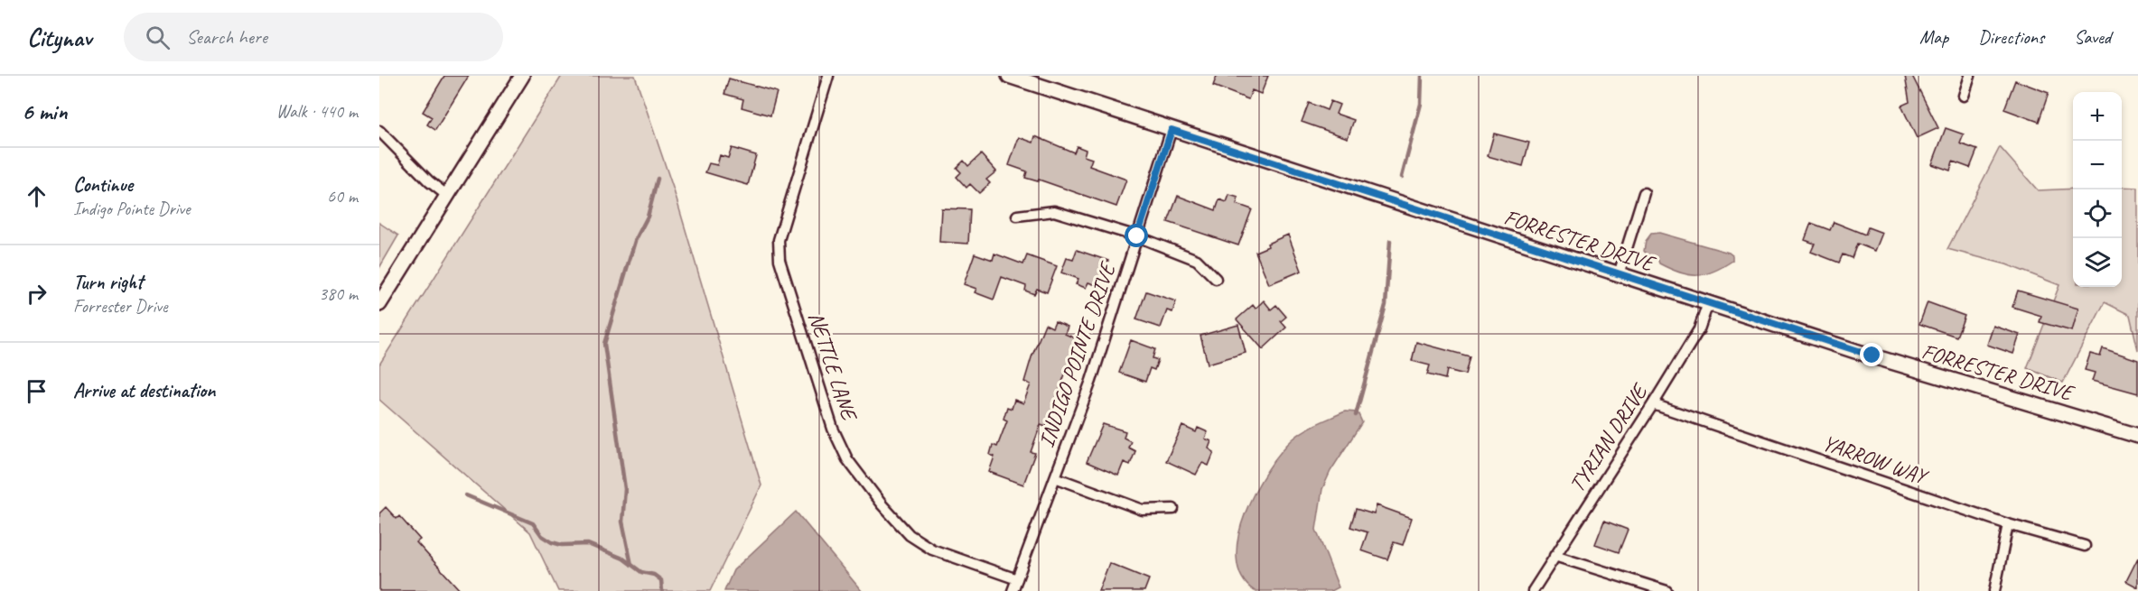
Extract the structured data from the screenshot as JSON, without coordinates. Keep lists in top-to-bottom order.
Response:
{
  "streets": {
    "street": [
      "FORRESTER DRIVE",
      "INDIGO POINTE DRIVE",
      "NETTLE LANE",
      "TYRIAN DRIVE",
      "YARROW WAY"
    ]
  },
  "crossings": [
    ["FORRESTER DRIVE", "INDIGO POINTE DRIVE"],
    ["FORRESTER DRIVE", "TYRIAN DRIVE"],
    ["INDIGO POINTE DRIVE", "NETTLE LANE"],
    ["TYRIAN DRIVE", "YARROW WAY"]
  ],
  "page": {
    "header": "Citynav",
    "search": "Search here",
    "nav": ["Map", "Directions", "Saved"],
    "heading": ["6 min", "Walk · 440 m"],
    "map_buttons": ["+", "−"],
    "list": [
      ["Continue", "Indigo Pointe Drive", "60 m"],
      ["Turn right", "Forrester Drive", "380 m"],
      "Arrive at destination"
    ]
  }
}
